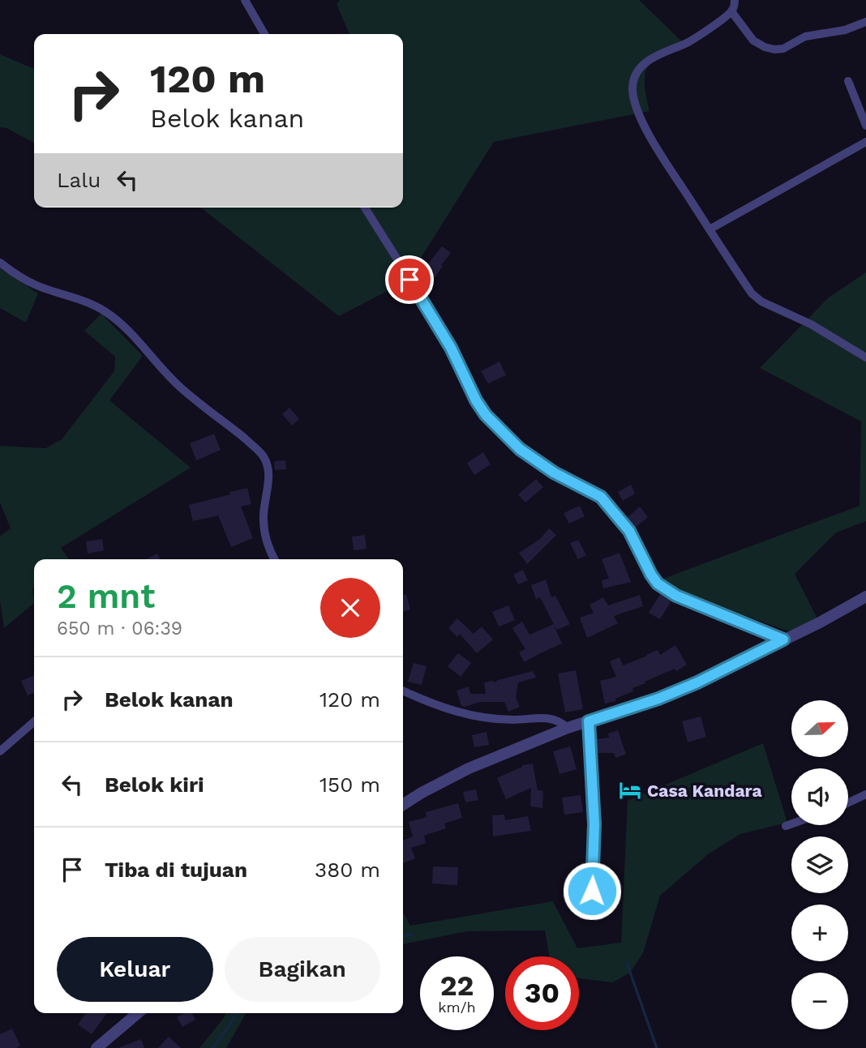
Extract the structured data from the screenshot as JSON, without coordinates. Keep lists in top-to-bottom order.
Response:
{
  "places": {
    "hotel": ["Casa Kandara"]
  },
  "north": "right",
  "page": {
    "turn": ["120 m", "Belok kanan"],
    "then": "Lalu",
    "heading": ["2 mnt", "650 m · 06:39"],
    "list": [
      {
        "name": "Belok kanan",
        "value": "120 m"
      },
      {
        "name": "Belok kiri",
        "value": "150 m"
      },
      {
        "name": "Tiba di tujuan",
        "value": "380 m"
      }
    ],
    "map_buttons": ["+", "−"],
    "buttons": ["Keluar", "Bagikan"],
    "speed": "22 km/h",
    "limit": "30"
  }
}
